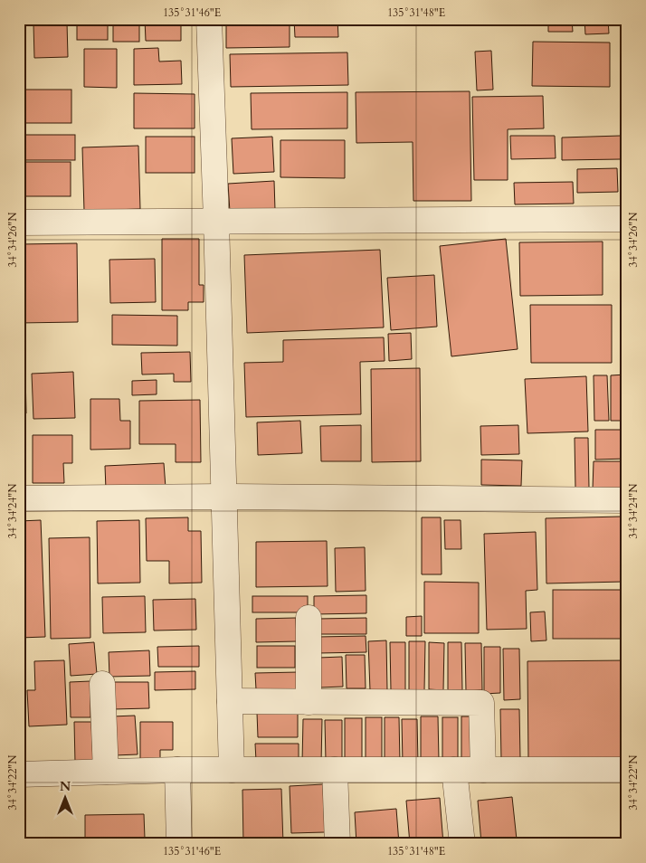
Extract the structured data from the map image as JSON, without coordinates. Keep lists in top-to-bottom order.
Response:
{
  "north": "top",
  "coordinates": [
    "135°31'46\"E",
    "135°31'48\"E",
    "34°34'26\"N",
    "34°34'24\"N",
    "34°34'22\"N"
  ]
}
